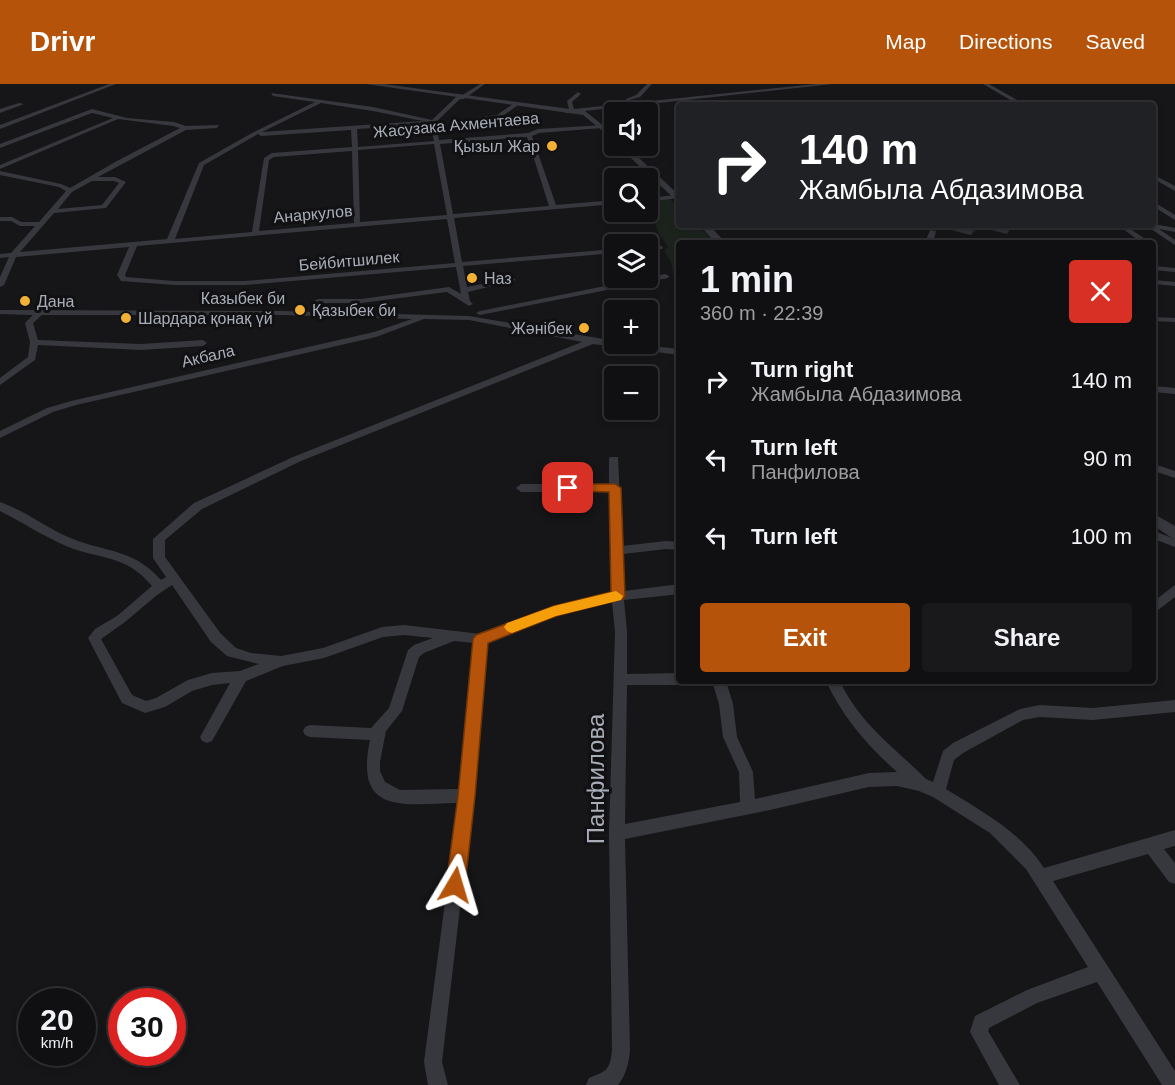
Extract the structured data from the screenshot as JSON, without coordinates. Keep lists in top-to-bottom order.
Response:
{
  "streets": {
    "street": [
      "Жасузака Ахментаева",
      "Анаркулов",
      "Бейбитшилек",
      "Казыбек би",
      "Акбала",
      "Панфилова"
    ]
  },
  "crossings": [
    ["Жасузака Ахментаева", "Анаркулов"],
    ["Анаркулов", "Бейбитшилек"],
    ["Казыбек би", "Акбала"]
  ],
  "places": [
    "Қызыл Жар",
    "Наз",
    "Дана",
    "Қазыбек би",
    "Шардара қонақ үй",
    "Жәнібек"
  ],
  "page": {
    "header": "Drivr",
    "nav": ["Map", "Directions", "Saved"],
    "map_buttons": ["+", "−"],
    "turn": ["140 m", "Жамбыла Абдазимова"],
    "heading": ["1 min", "360 m · 22:39"],
    "list": [
      {
        "name": "Turn right",
        "note": "Жамбыла Абдазимова",
        "value": "140 m"
      },
      {
        "name": "Turn left",
        "note": "Панфилова",
        "value": "90 m"
      },
      {
        "name": "Turn left",
        "value": "100 m"
      }
    ],
    "buttons": ["Exit", "Share"],
    "speed": "20 km/h",
    "limit": "30"
  }
}
